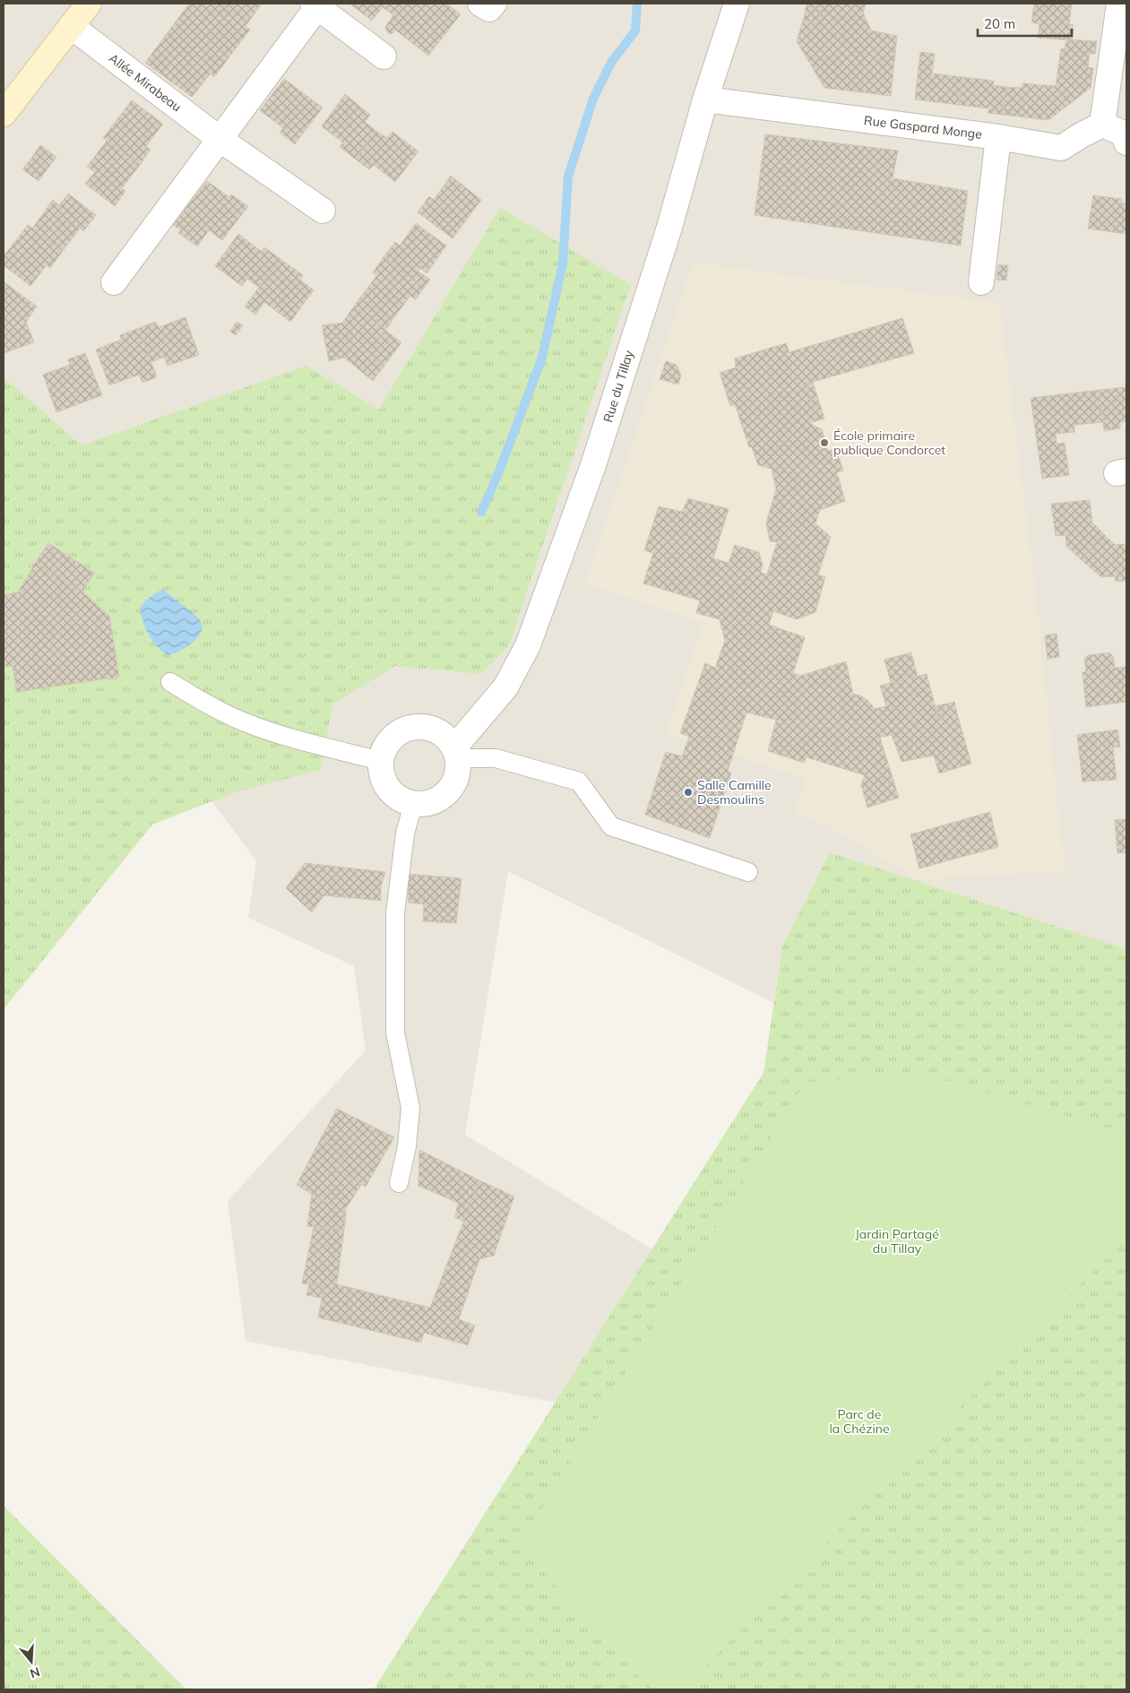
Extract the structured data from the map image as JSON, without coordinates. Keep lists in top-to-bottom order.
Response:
{
  "streets": {
    "street": ["Allée Mirabeau", "Rue Gaspard Monge", "Rue du Tillay"]
  },
  "crossings": [
    ["Rue Gaspard Monge", "Rue du Tillay"]
  ],
  "parks": ["Jardin Partagé du Tillay", "Parc de la Chézine"],
  "places": ["École primaire publique Condorcet", "Salle Camille Desmoulins"],
  "scale_bar": "20 m",
  "north": "bottom"
}
